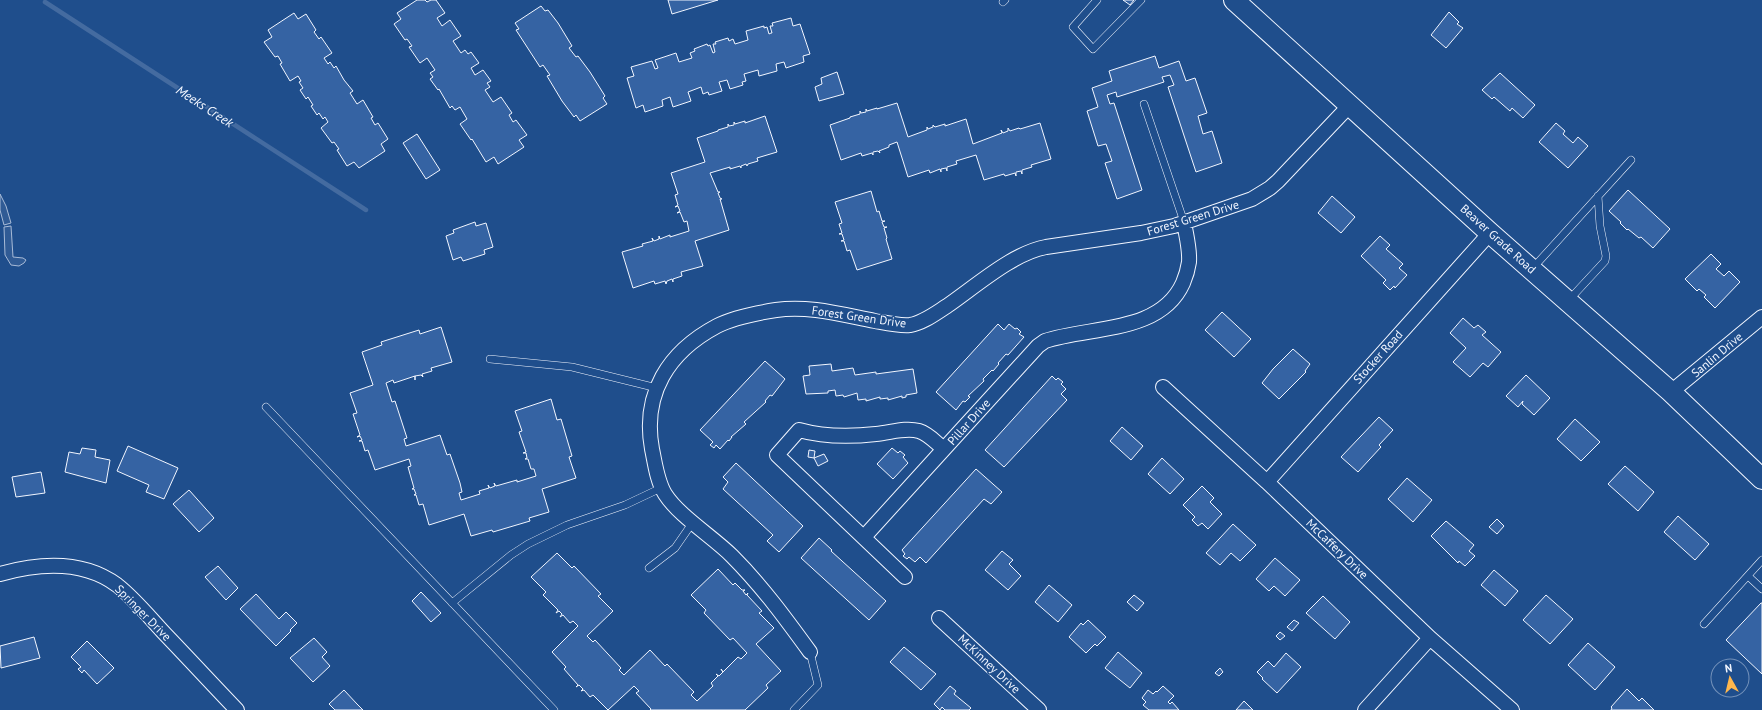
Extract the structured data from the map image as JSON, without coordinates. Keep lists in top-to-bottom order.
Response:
{
  "streets": {
    "main road": ["Beaver Grade Road"],
    "street": [
      "Forest Green Drive",
      "Sanlin Drive",
      "Stocker Road",
      "Pillar Drive",
      "McCaffery Drive",
      "Springer Drive",
      "McKinney Drive"
    ]
  },
  "crossings": [
    ["Forest Green Drive", "Beaver Grade Road"],
    ["Forest Green Drive", "Pillar Drive"],
    ["Beaver Grade Road", "Sanlin Drive"],
    ["Beaver Grade Road", "Stocker Road"],
    ["Stocker Road", "McCaffery Drive"]
  ],
  "water": ["Meeks Creek"],
  "north": "top"
}
